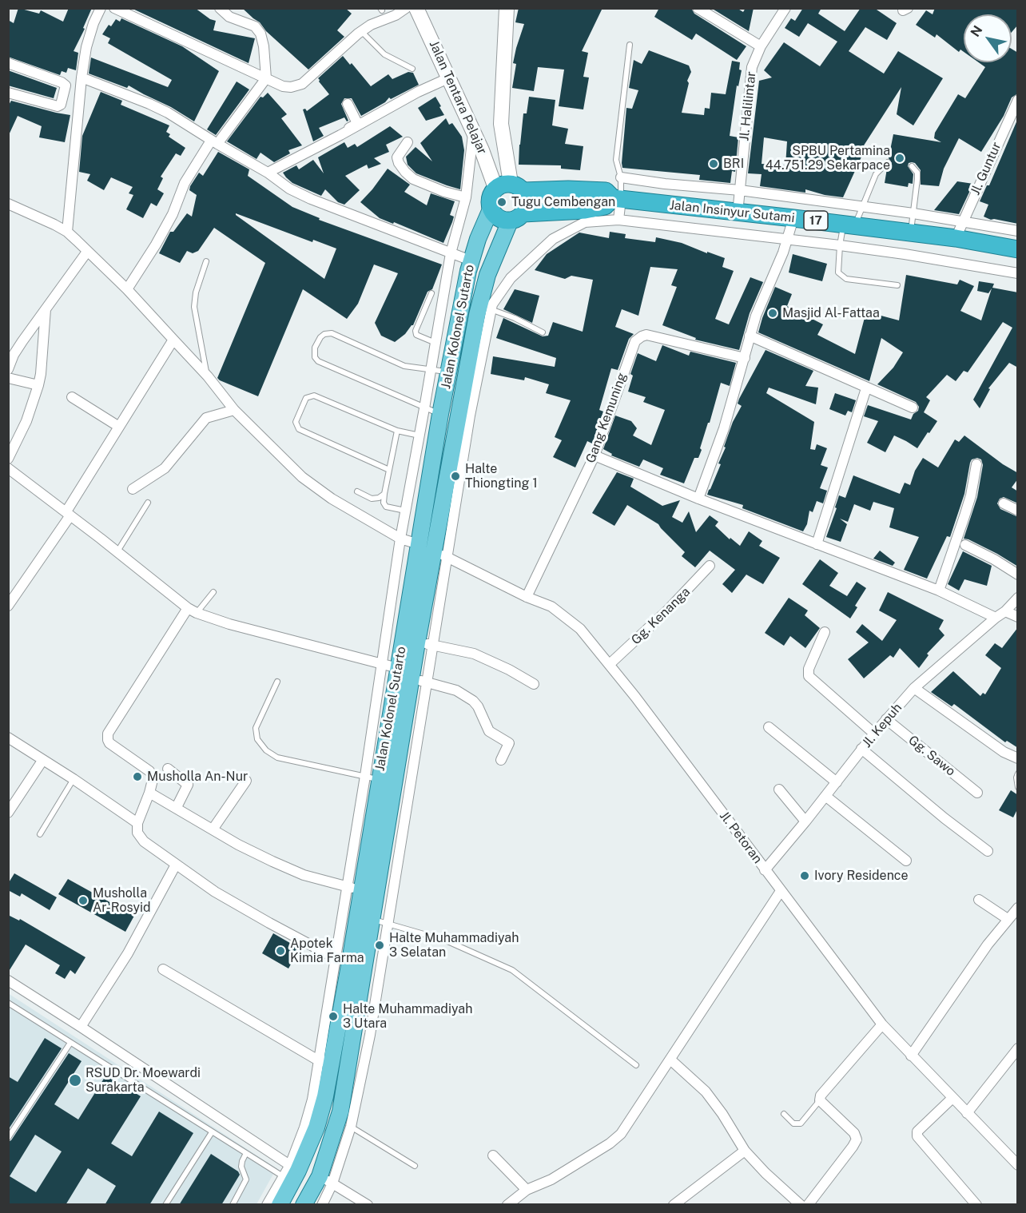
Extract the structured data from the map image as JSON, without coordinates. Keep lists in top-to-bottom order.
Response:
{
  "streets": {
    "highway": ["Jalan Insinyur Sutami", "17"],
    "main road": ["Jalan Tentara Pelajar", "Jalan Kolonel Sutarto"],
    "street": [
      "Jl. Halilintar",
      "Jl. Guntur",
      "Gang Kemuning",
      "Gg. Kenanga",
      "Jl. Kepuh",
      "Gg. Sawo",
      "Jl. Petoran"
    ]
  },
  "crossings": [
    ["Jalan Tentara Pelajar", "17"],
    ["Jalan Tentara Pelajar", "Jalan Kolonel Sutarto"],
    ["Jl. Halilintar", "Jalan Insinyur Sutami"],
    ["Jl. Guntur", "Jalan Insinyur Sutami"],
    ["Jalan Insinyur Sutami", "17"],
    ["17", "Jalan Kolonel Sutarto"],
    ["Jalan Kolonel Sutarto", "Jl. Petoran"],
    ["Gang Kemuning", "Jl. Petoran"],
    ["Gg. Kenanga", "Jl. Petoran"],
    ["Jl. Kepuh", "Gg. Sawo"],
    ["Jl. Kepuh", "Jl. Petoran"]
  ],
  "places": [
    "SPBU Pertamina 44.751.29 Sekarpace",
    "BRI",
    "Tugu Cembengan",
    "Masjid Al-Fattaa",
    "Halte Thiongting 1",
    "Musholla An-Nur",
    "Ivory Residence",
    "Musholla Ar-Rosyid",
    "Halte Muhammadiyah 3 Selatan",
    "Apotek Kimia Farma",
    "Halte Muhammadiyah 3 Utara",
    "RSUD Dr. Moewardi Surakarta"
  ],
  "north": "top left"
}
